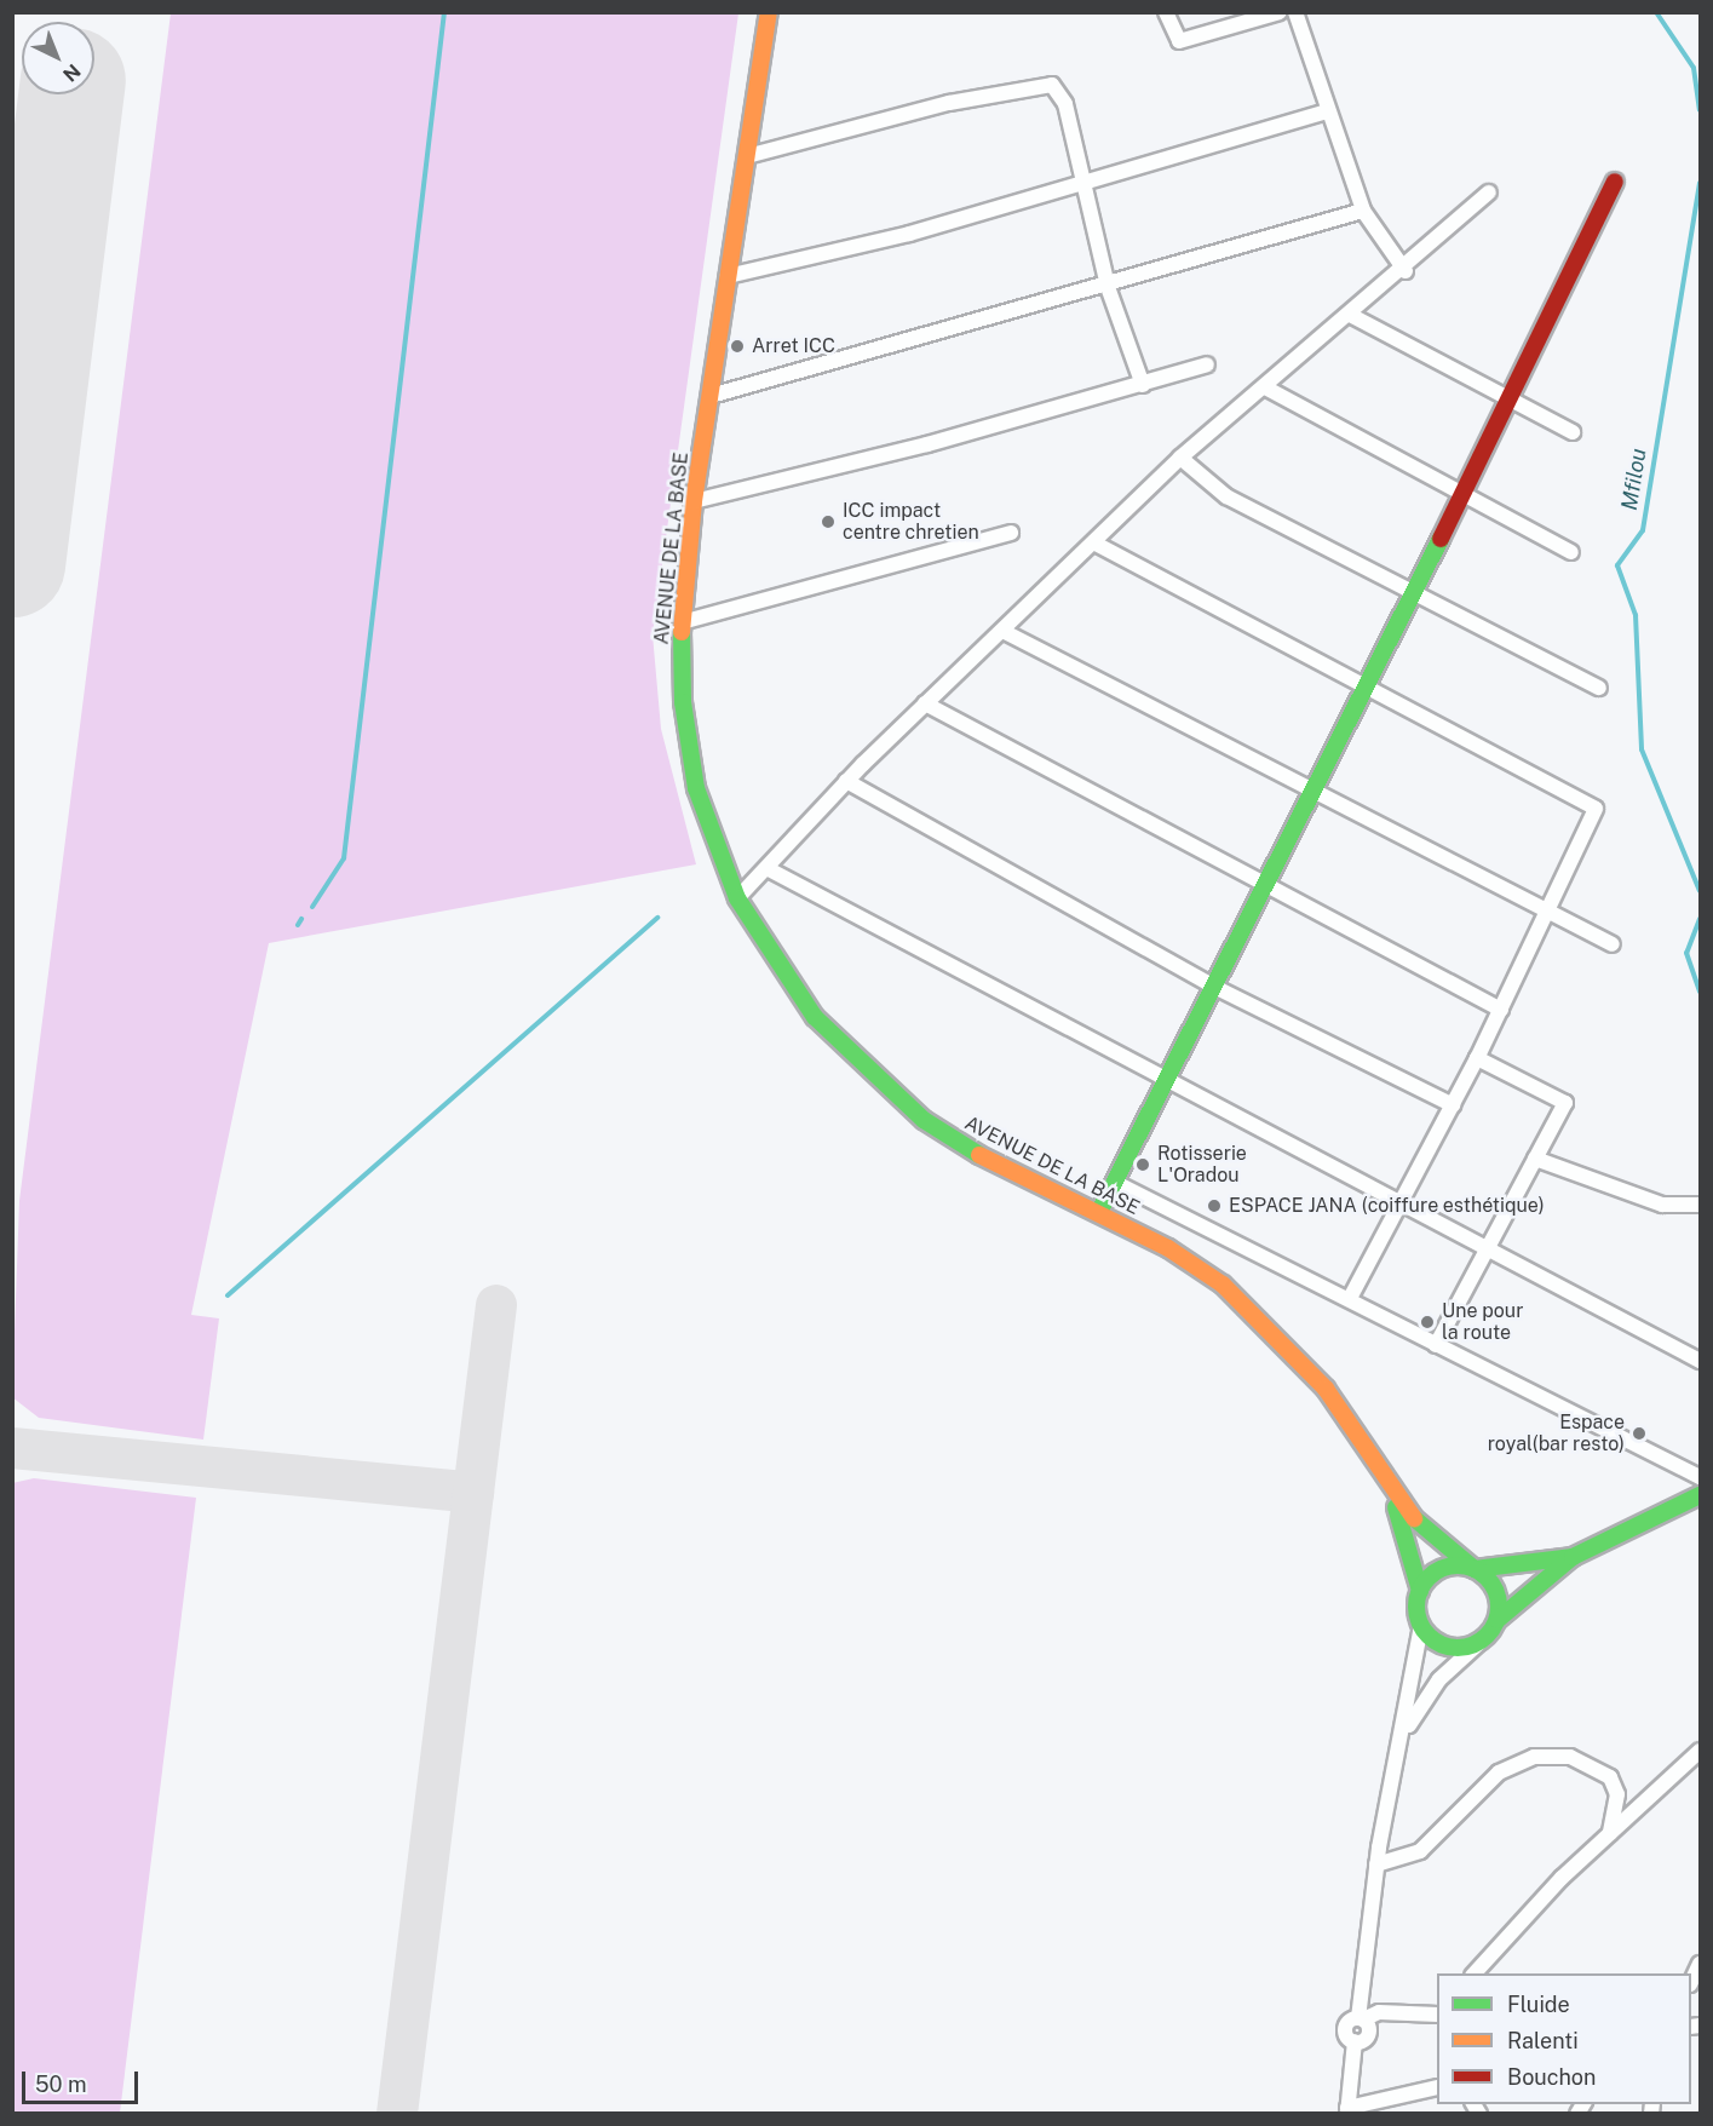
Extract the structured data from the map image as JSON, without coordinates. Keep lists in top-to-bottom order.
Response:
{
  "streets": {
    "main road": ["AVENUE DE LA BASE"]
  },
  "water": ["Mfilou"],
  "places": [
    "Arret ICC",
    "ICC impact centre chretien",
    "Rotisserie L'Oradou",
    "ESPACE JANA (coiffure esthétique)",
    "Une pour la route",
    "Espace royal(bar resto)"
  ],
  "legend": ["Fluide", "Ralenti", "Bouchon"],
  "scale_bar": "50 m",
  "north": "bottom right"
}
